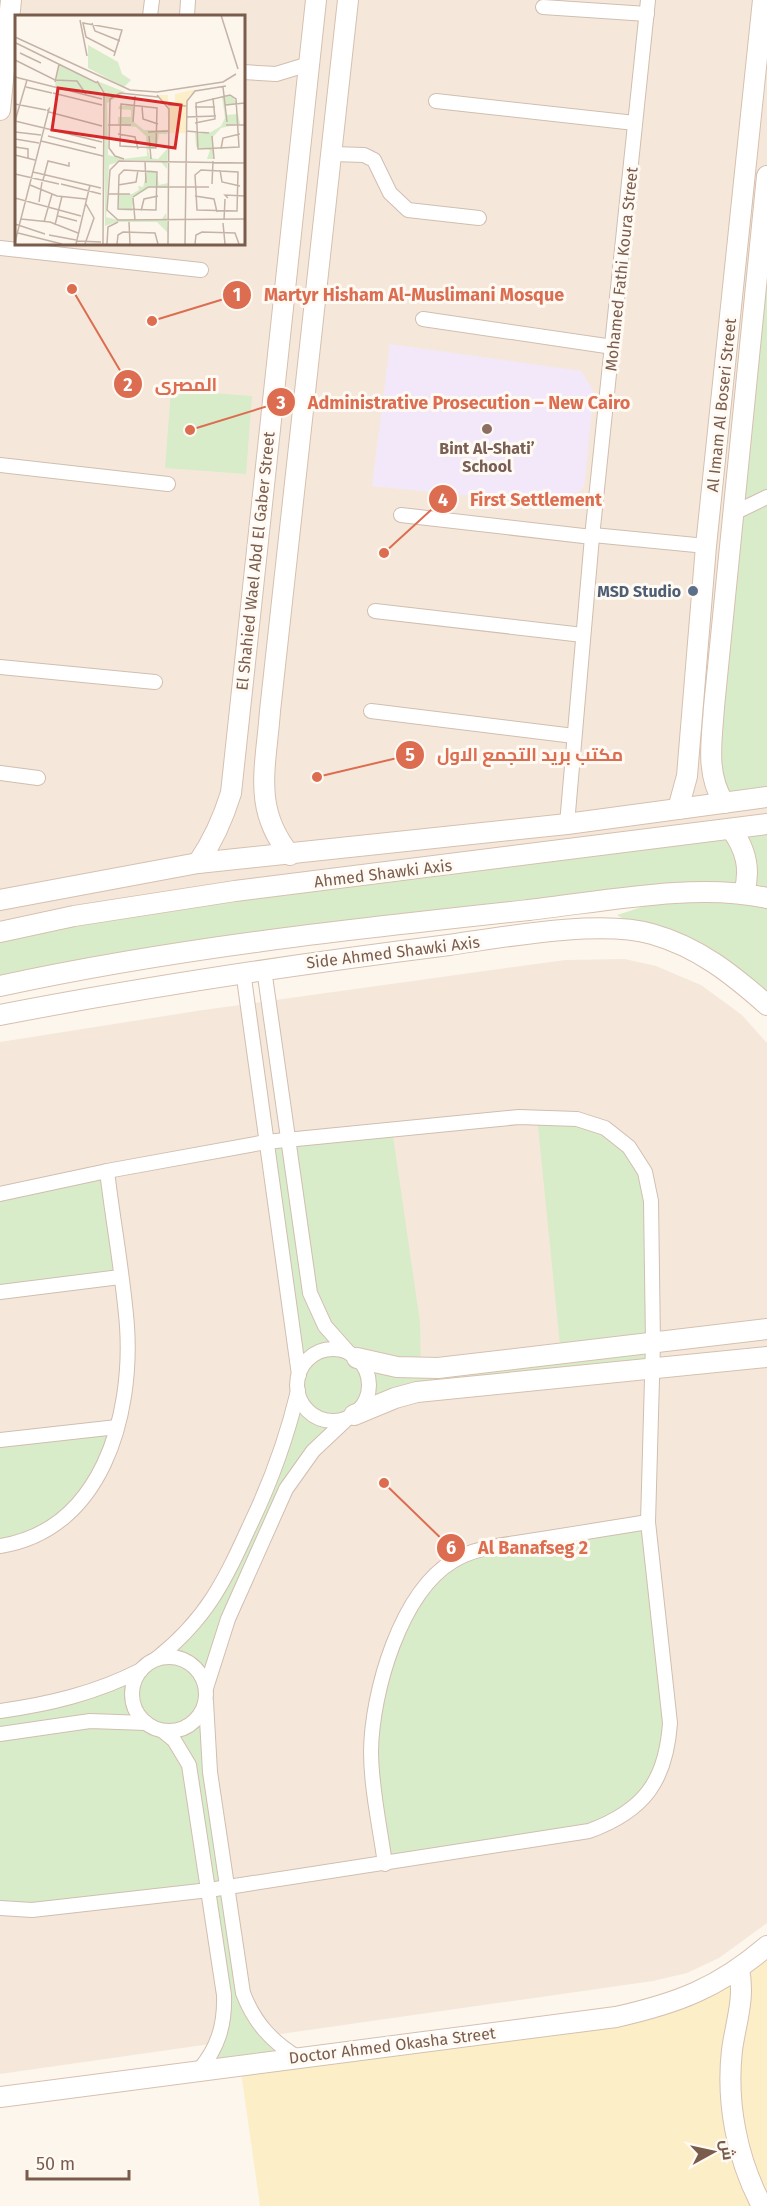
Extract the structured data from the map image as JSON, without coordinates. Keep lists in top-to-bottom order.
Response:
{
  "streets": {
    "street": [
      "Mohamed Fathi Koura Street",
      "Al Imam Al Boseri Street",
      "El Shahied Wael Abd El Gaber Street",
      "Ahmed Shawki Axis",
      "Side Ahmed Shawki Axis",
      "Doctor Ahmed Okasha Street"
    ]
  },
  "places": [
    "المصرى",
    "Martyr Hisham Al-Muslimani Mosque",
    "Bint Al-Shati’ School",
    "Administrative Prosecution – New Cairo",
    "First Settlement",
    "MSD Studio",
    "مكتب بريد التجمع الاول",
    "Al Banafseg 2"
  ],
  "scale_bar": "50 m",
  "north": "right"
}
